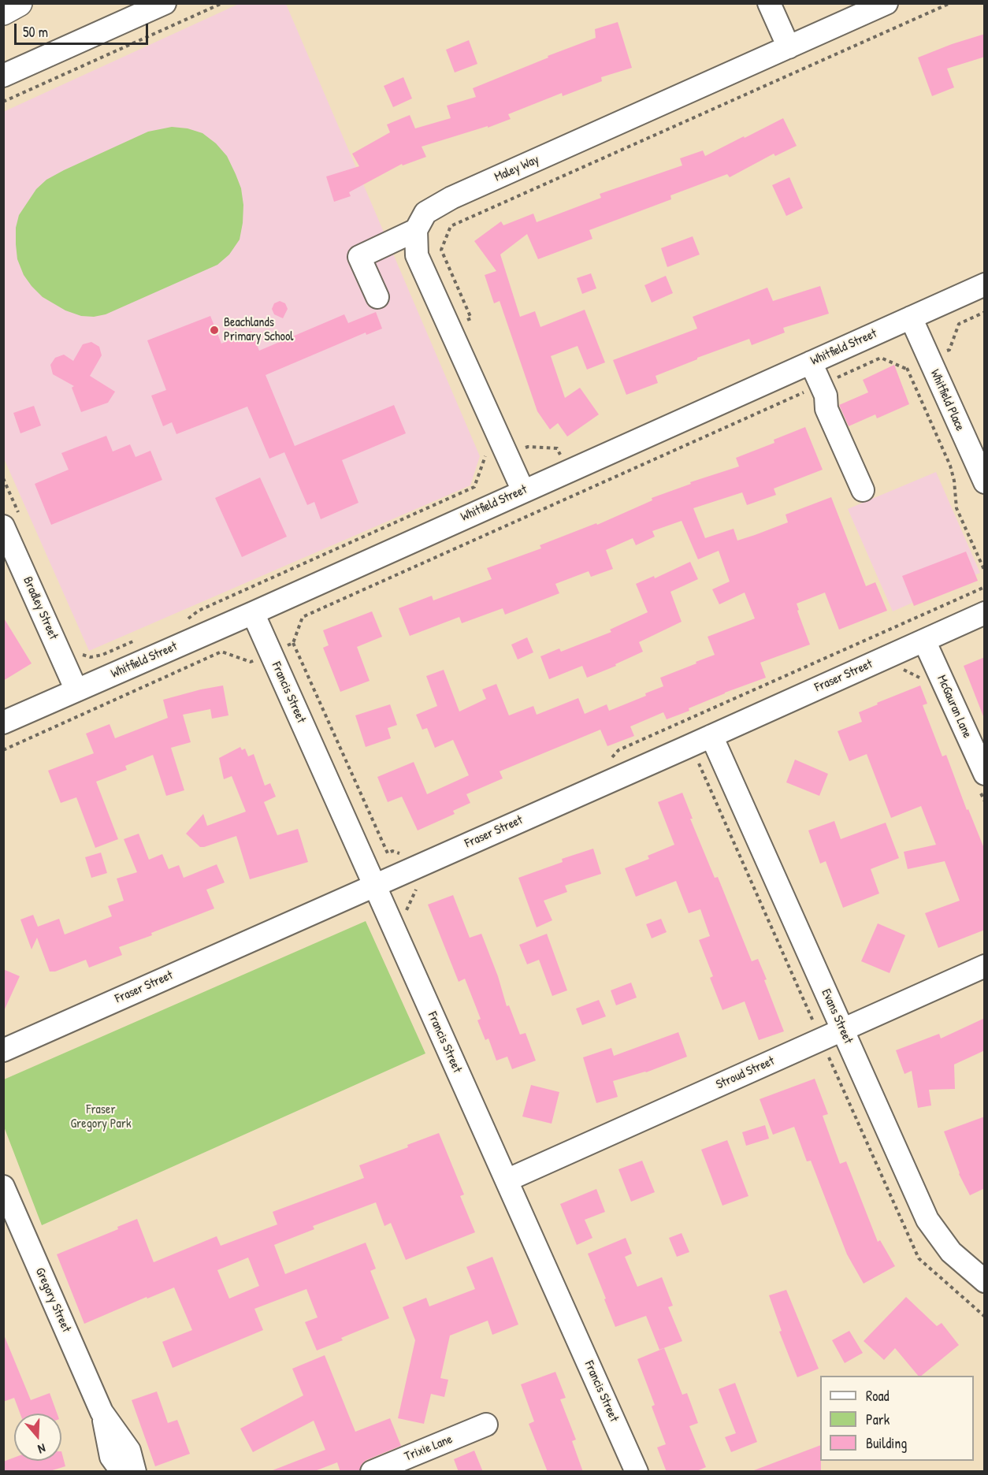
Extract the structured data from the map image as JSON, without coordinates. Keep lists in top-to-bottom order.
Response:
{
  "streets": {
    "street": [
      "Maley Way",
      "Whitfield Street",
      "Whitfield Place",
      "Bradley Street",
      "Fraser Street",
      "Francis Street",
      "McGauran Lane",
      "Evans Street",
      "Stroud Street",
      "Gregory Street",
      "Trixie Lane"
    ]
  },
  "crossings": [
    ["Whitfield Street", "Whitfield Place"],
    ["Whitfield Street", "Bradley Street"],
    ["Whitfield Street", "Francis Street"],
    ["Fraser Street", "Francis Street"],
    ["Fraser Street", "McGauran Lane"],
    ["Fraser Street", "Evans Street"],
    ["Francis Street", "Stroud Street"],
    ["Evans Street", "Stroud Street"]
  ],
  "parks": ["Fraser Gregory Park"],
  "places": ["Beachlands Primary School"],
  "legend": ["Road", "Park", "Building"],
  "scale_bar": "50 m",
  "north": "bottom"
}
